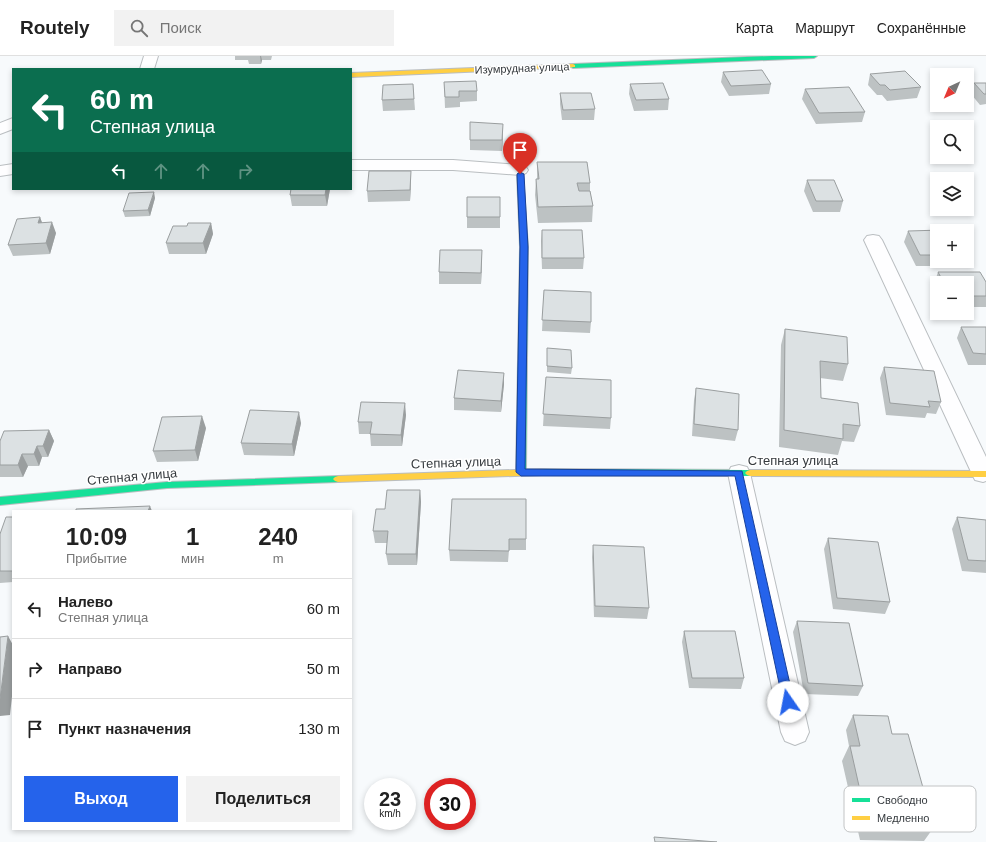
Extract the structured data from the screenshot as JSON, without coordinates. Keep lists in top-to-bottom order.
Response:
{
  "streets": {
    "street": ["Изумрудная улица", "Степная улица"]
  },
  "legend": ["Свободно", "Медленно"],
  "north": "bottom left",
  "page": {
    "header": "Routely",
    "search": "Поиск",
    "nav": ["Карта", "Маршрут", "Сохранённые"],
    "map_buttons": ["+", "−"],
    "turn": ["60 m", "Степная улица"],
    "eta": [
      "10:09",
      "Прибытие",
      "1",
      "мин",
      "240",
      "m"
    ],
    "list": [
      {
        "name": "Налево",
        "note": "Степная улица",
        "value": "60 m"
      },
      {
        "name": "Направо",
        "value": "50 m"
      },
      {
        "name": "Пункт назначения",
        "value": "130 m"
      }
    ],
    "buttons": ["Выход", "Поделиться"],
    "speed": "23 km/h",
    "limit": "30"
  }
}
